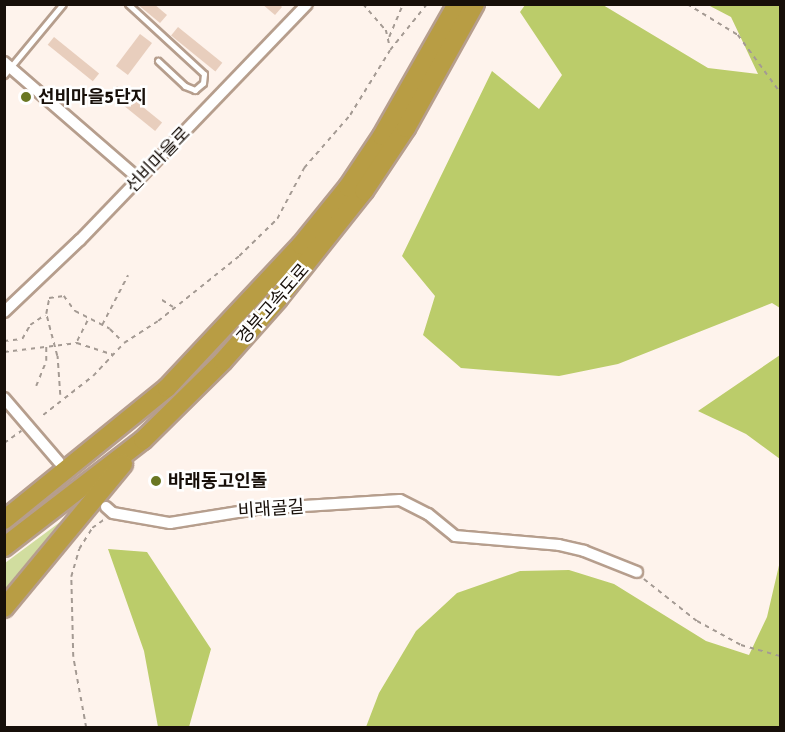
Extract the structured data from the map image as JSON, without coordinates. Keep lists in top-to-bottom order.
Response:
{
  "streets": {
    "highway": ["경부고속도로"],
    "street": ["선비마을로", "비래골길"]
  },
  "places": ["선비마을5단지", "바래동고인돌"]
}
